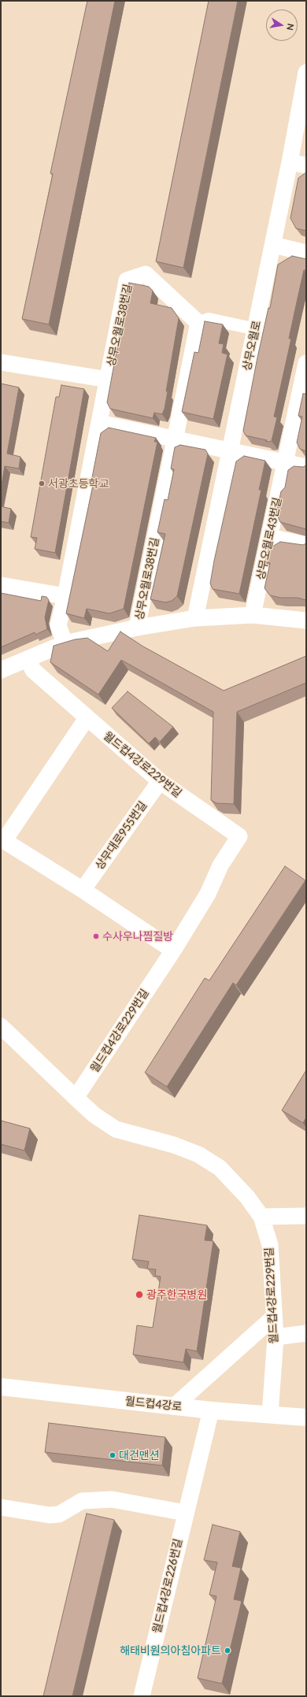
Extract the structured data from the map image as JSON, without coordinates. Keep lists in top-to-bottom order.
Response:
{
  "streets": {
    "street": [
      "상무오월로38번길",
      "상무오월로",
      "상무오월로43번길",
      "월드컵4강로229번길",
      "상무대로955번길",
      "월드컵4강로",
      "월드컵4강로226번길"
    ]
  },
  "crossings": [
    ["월드컵4강로229번길", "상무대로955번길"],
    ["월드컵4강로229번길", "월드컵4강로"],
    ["월드컵4강로", "월드컵4강로226번길"]
  ],
  "places": [
    "서광초등학교",
    "수사우나찜질방",
    "광주한국병원",
    "대건맨션",
    "해태비원의아침아파트"
  ],
  "north": "right"
}
